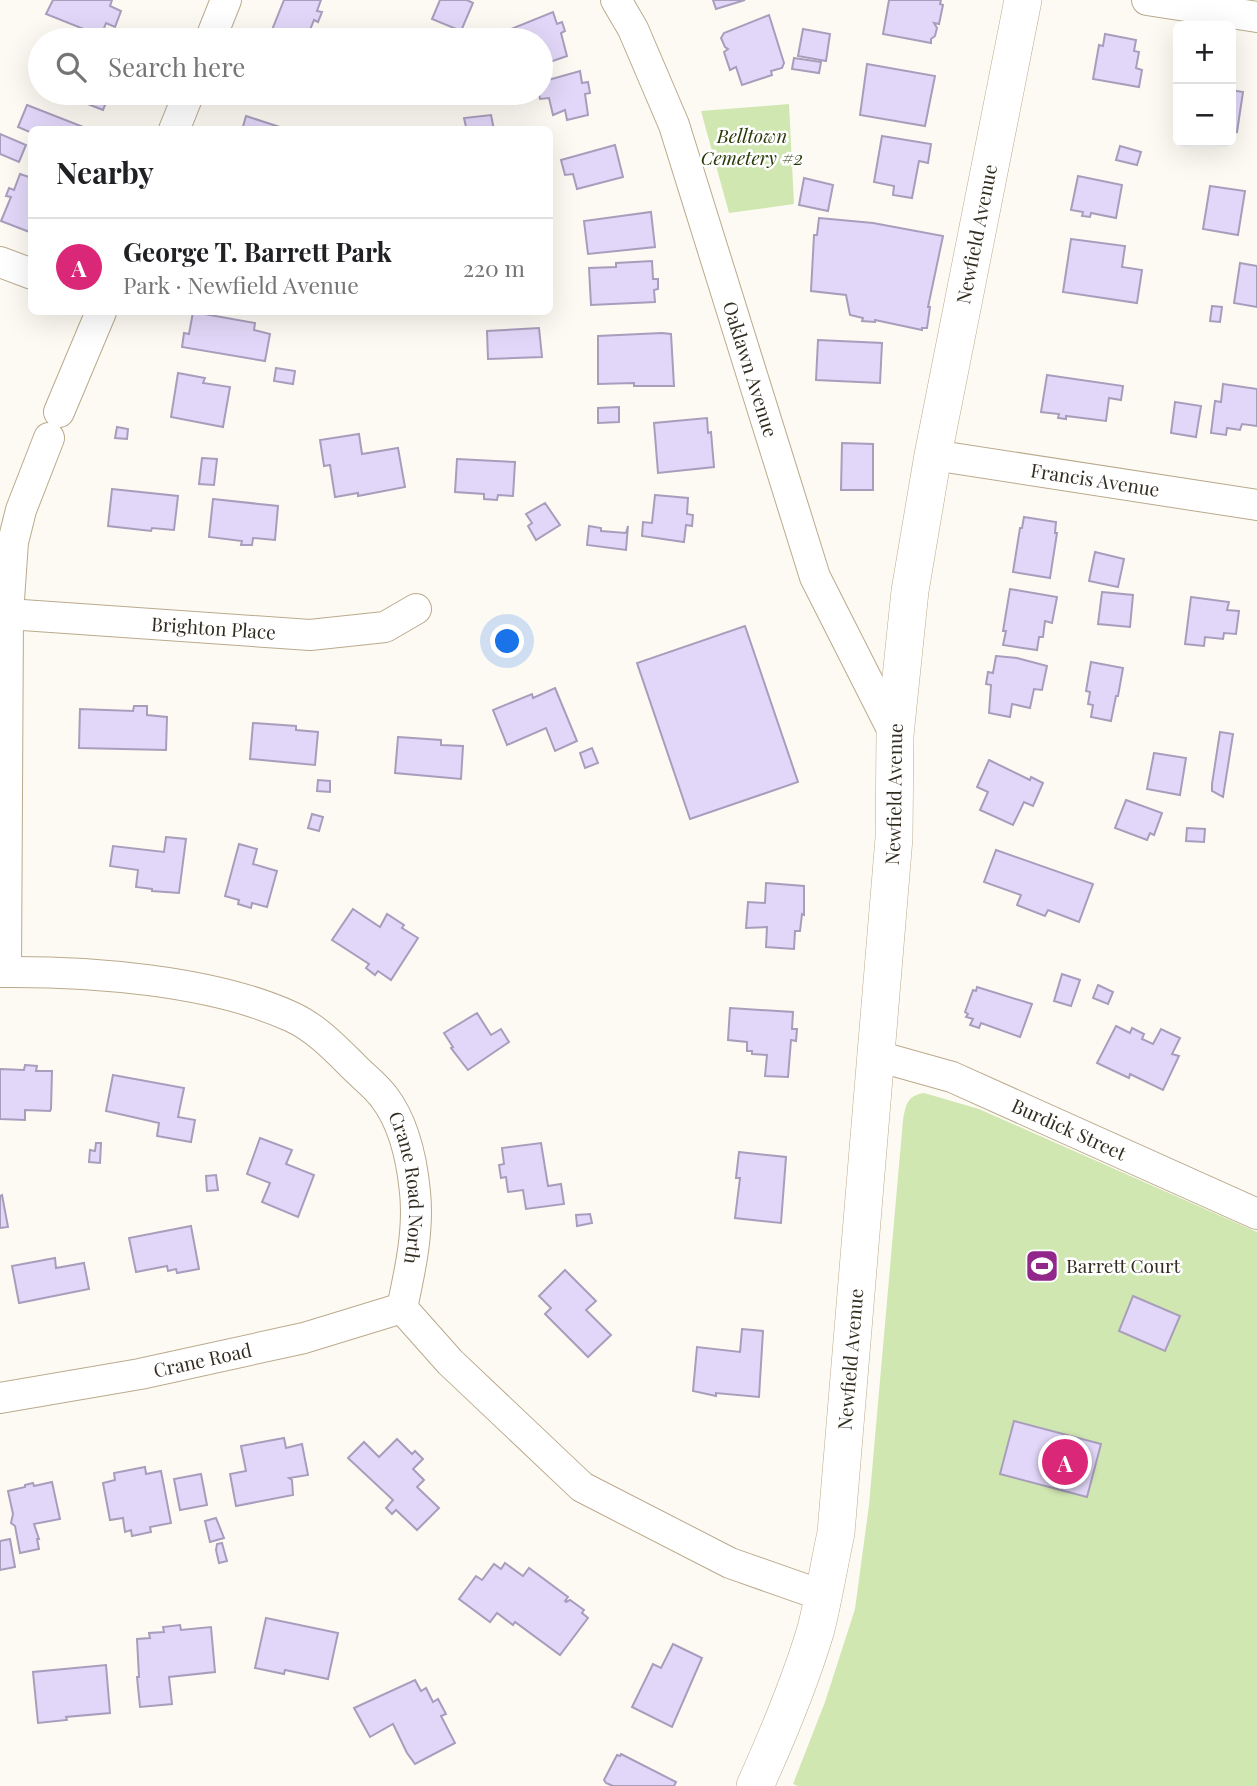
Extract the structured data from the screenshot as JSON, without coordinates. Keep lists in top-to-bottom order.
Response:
{
  "streets": {
    "main road": ["Newfield Avenue"],
    "street": [
      "Oaklawn Avenue",
      "Francis Avenue",
      "Brighton Place",
      "Burdick Street",
      "Crane Road North",
      "Crane Road"
    ]
  },
  "crossings": [
    ["Newfield Avenue", "Oaklawn Avenue"],
    ["Newfield Avenue", "Francis Avenue"],
    ["Newfield Avenue", "Burdick Street"],
    ["Crane Road North", "Crane Road"]
  ],
  "parks": ["Belltown Cemetery #2"],
  "places": {
    "sports": ["Barrett Court"]
  },
  "page": {
    "map_buttons": ["+", "−"],
    "search": "Search here",
    "heading": "Nearby",
    "list": [
      {
        "mark": "A",
        "name": "George T. Barrett Park",
        "note": "Park · Newfield Avenue",
        "value": "220 m"
      }
    ],
    "pins": "A"
  }
}
